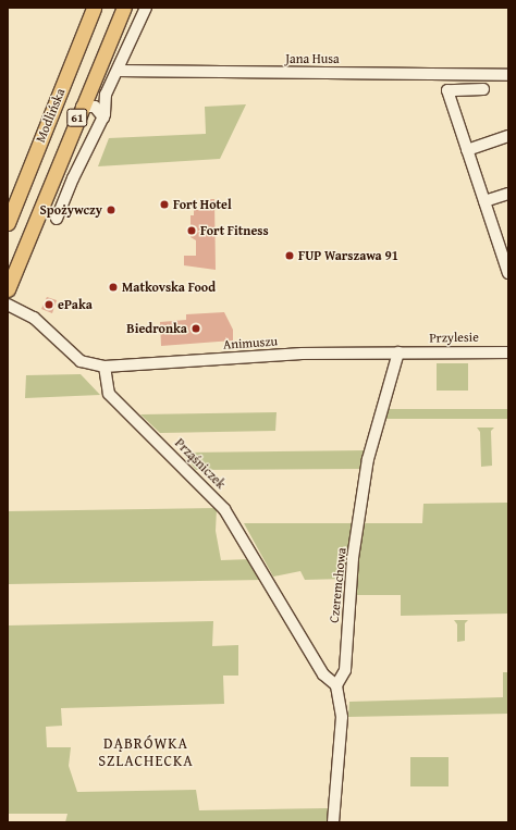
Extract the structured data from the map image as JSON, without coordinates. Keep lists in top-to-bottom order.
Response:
{
  "streets": {
    "main road": ["Modlińska", "61"],
    "street": [
      "Jana Husa",
      "Przylesie",
      "Animuszu",
      "Prząśniczek",
      "Czeremchowa"
    ]
  },
  "crossings": [
    ["Przylesie", "Animuszu"],
    ["Przylesie", "Czeremchowa"],
    ["Animuszu", "Prząśniczek"],
    ["Animuszu", "Czeremchowa"],
    ["Prząśniczek", "Czeremchowa"]
  ],
  "districts": ["DĄBRÓWKA SZLACHECKA"],
  "places": [
    "Fort Hotel",
    "Spożywczy",
    "Fort Fitness",
    "FUP Warszawa 91",
    "Matkovska Food",
    "ePaka",
    "Biedronka"
  ]
}
